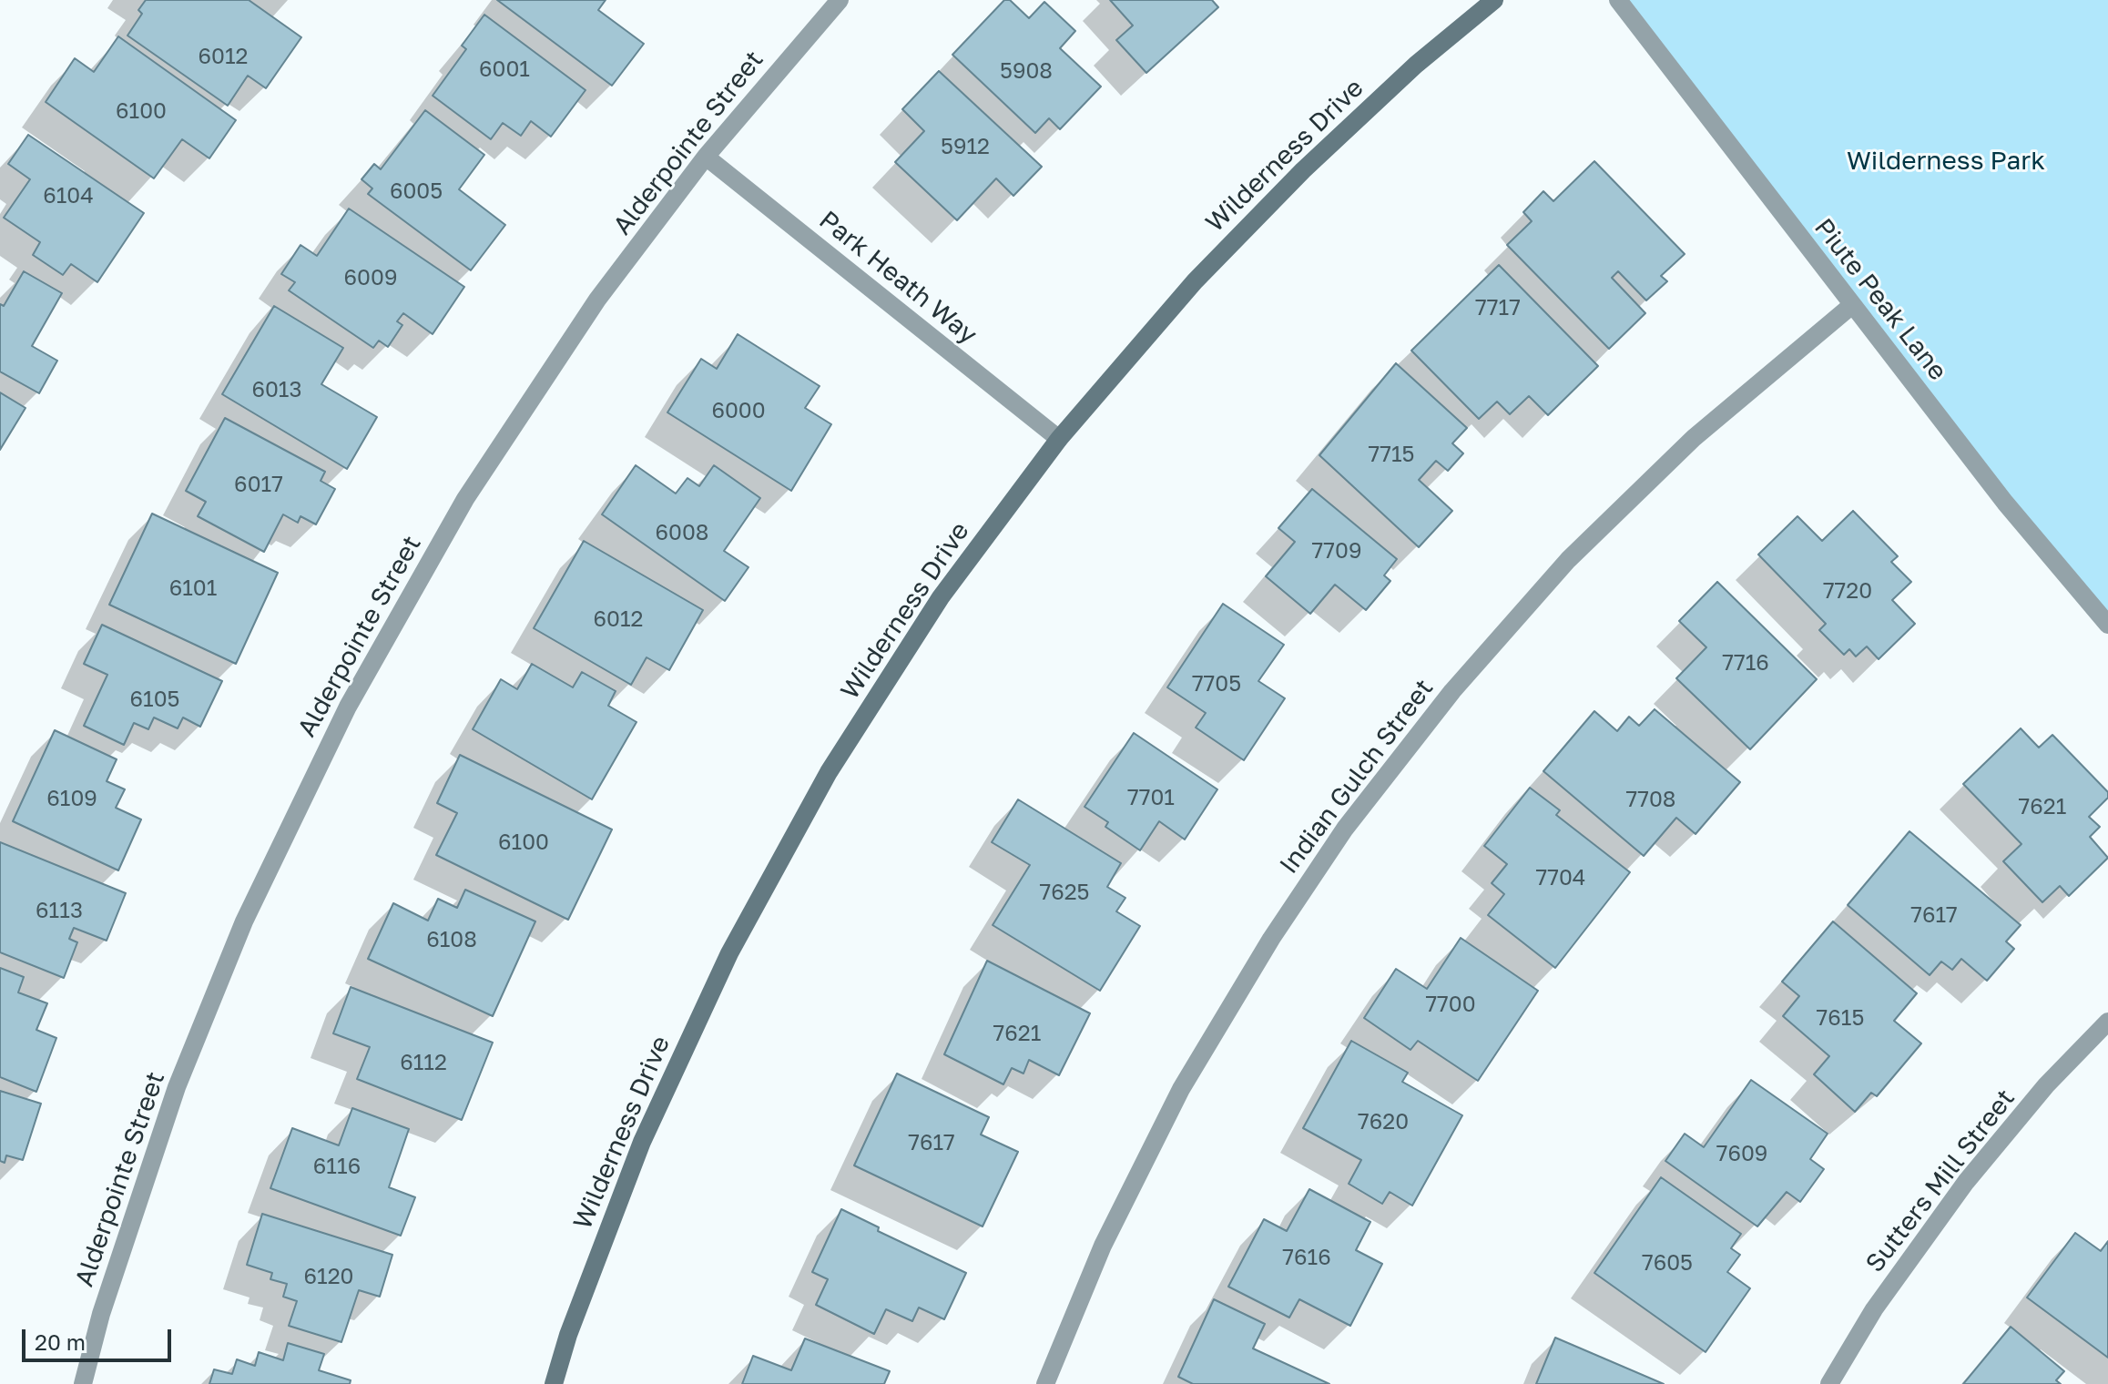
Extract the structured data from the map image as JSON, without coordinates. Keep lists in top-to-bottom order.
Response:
{
  "streets": {
    "street": [
      "Alderpointe Street",
      "Wilderness Drive",
      "Park Heath Way",
      "Piute Peak Lane",
      "Indian Gulch Street",
      "Sutters Mill Street"
    ]
  },
  "crossings": [
    ["Alderpointe Street", "Park Heath Way"],
    ["Wilderness Drive", "Park Heath Way"],
    ["Piute Peak Lane", "Indian Gulch Street"]
  ],
  "parks": ["Wilderness Park"],
  "house_numbers": [
    "6012",
    "6001",
    "5908",
    "6100",
    "5912",
    "6005",
    "6104",
    "6009",
    "7717",
    "6013",
    "6000",
    "7715",
    "6017",
    "6008",
    "7709",
    "6101",
    "7720",
    "6012",
    "7716",
    "7705",
    "6105",
    "7701",
    "6109",
    "7708",
    "7621",
    "6100",
    "7704",
    "7625",
    "6113",
    "7617",
    "6108",
    "7700",
    "7615",
    "7621",
    "6112",
    "7620",
    "7617",
    "7609",
    "6116",
    "7616",
    "7605",
    "6120"
  ],
  "scale_bar": "20 m"
}
